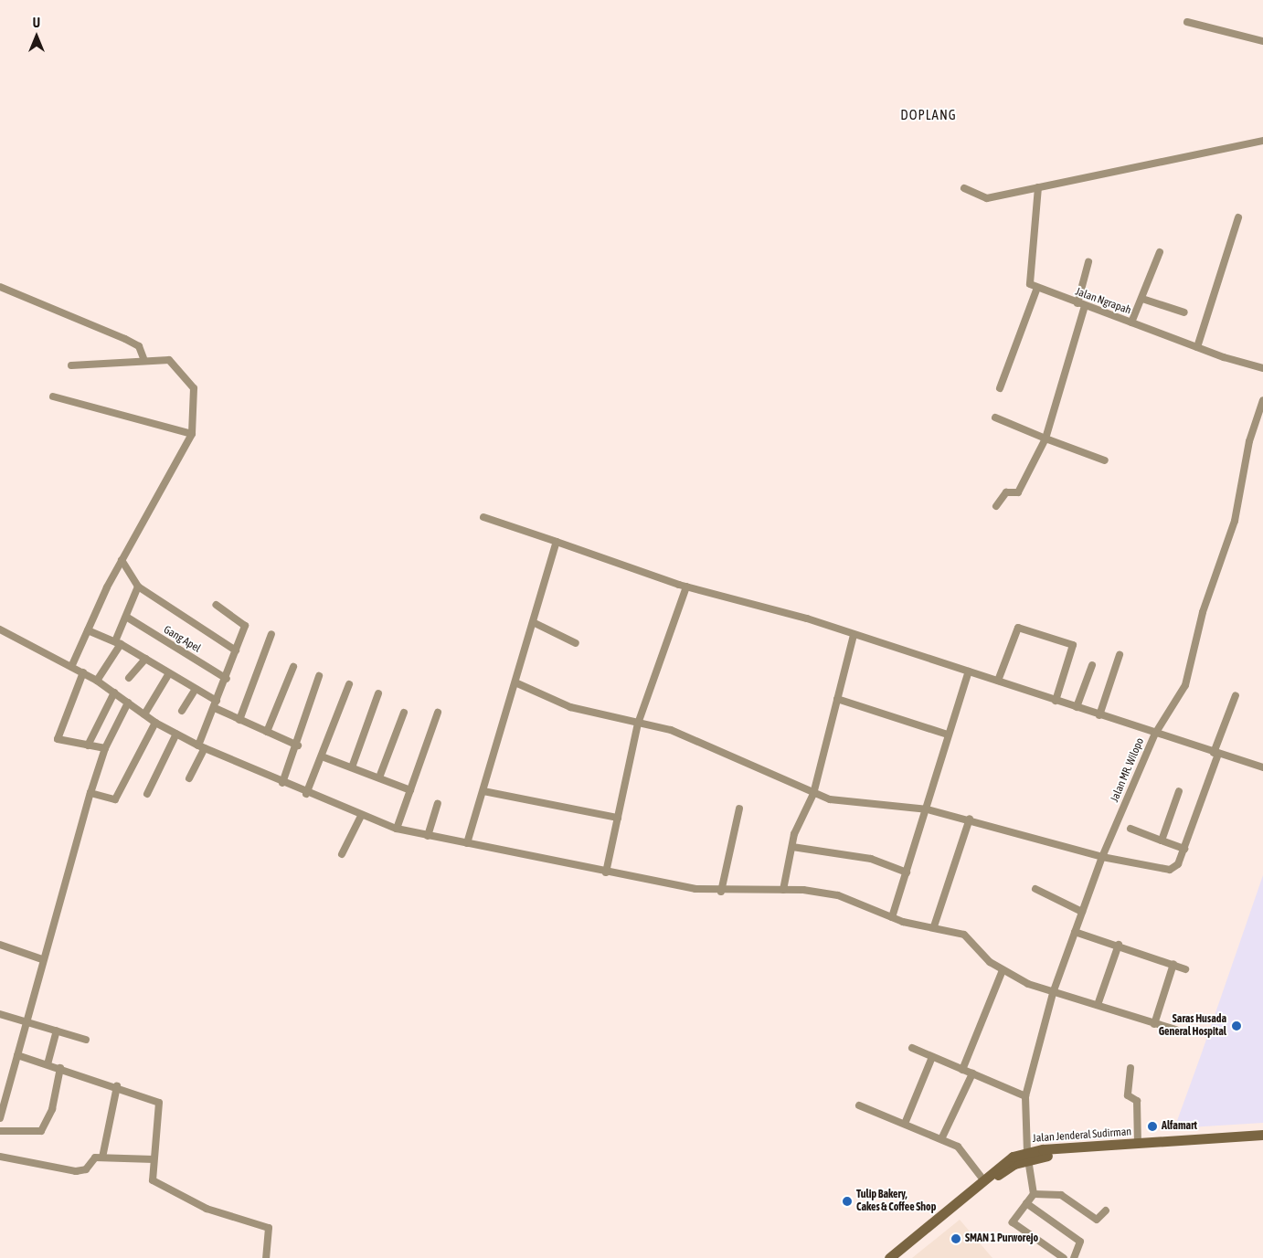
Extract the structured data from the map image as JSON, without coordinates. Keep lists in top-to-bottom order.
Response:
{
  "streets": {
    "main road": ["Jalan Jenderal Sudirman"],
    "street": ["Jalan Ngrapah", "Gang Apel", "Jalan MR. Wilopo"]
  },
  "crossings": [
    ["Jalan MR. Wilopo", "Jalan Jenderal Sudirman"]
  ],
  "districts": ["DOPLANG"],
  "places": [
    "Saras Husada General Hospital",
    "Alfamart",
    "Tulip Bakery, Cakes & Coffee Shop",
    "SMAN 1 Purworejo"
  ],
  "north": "top"
}
